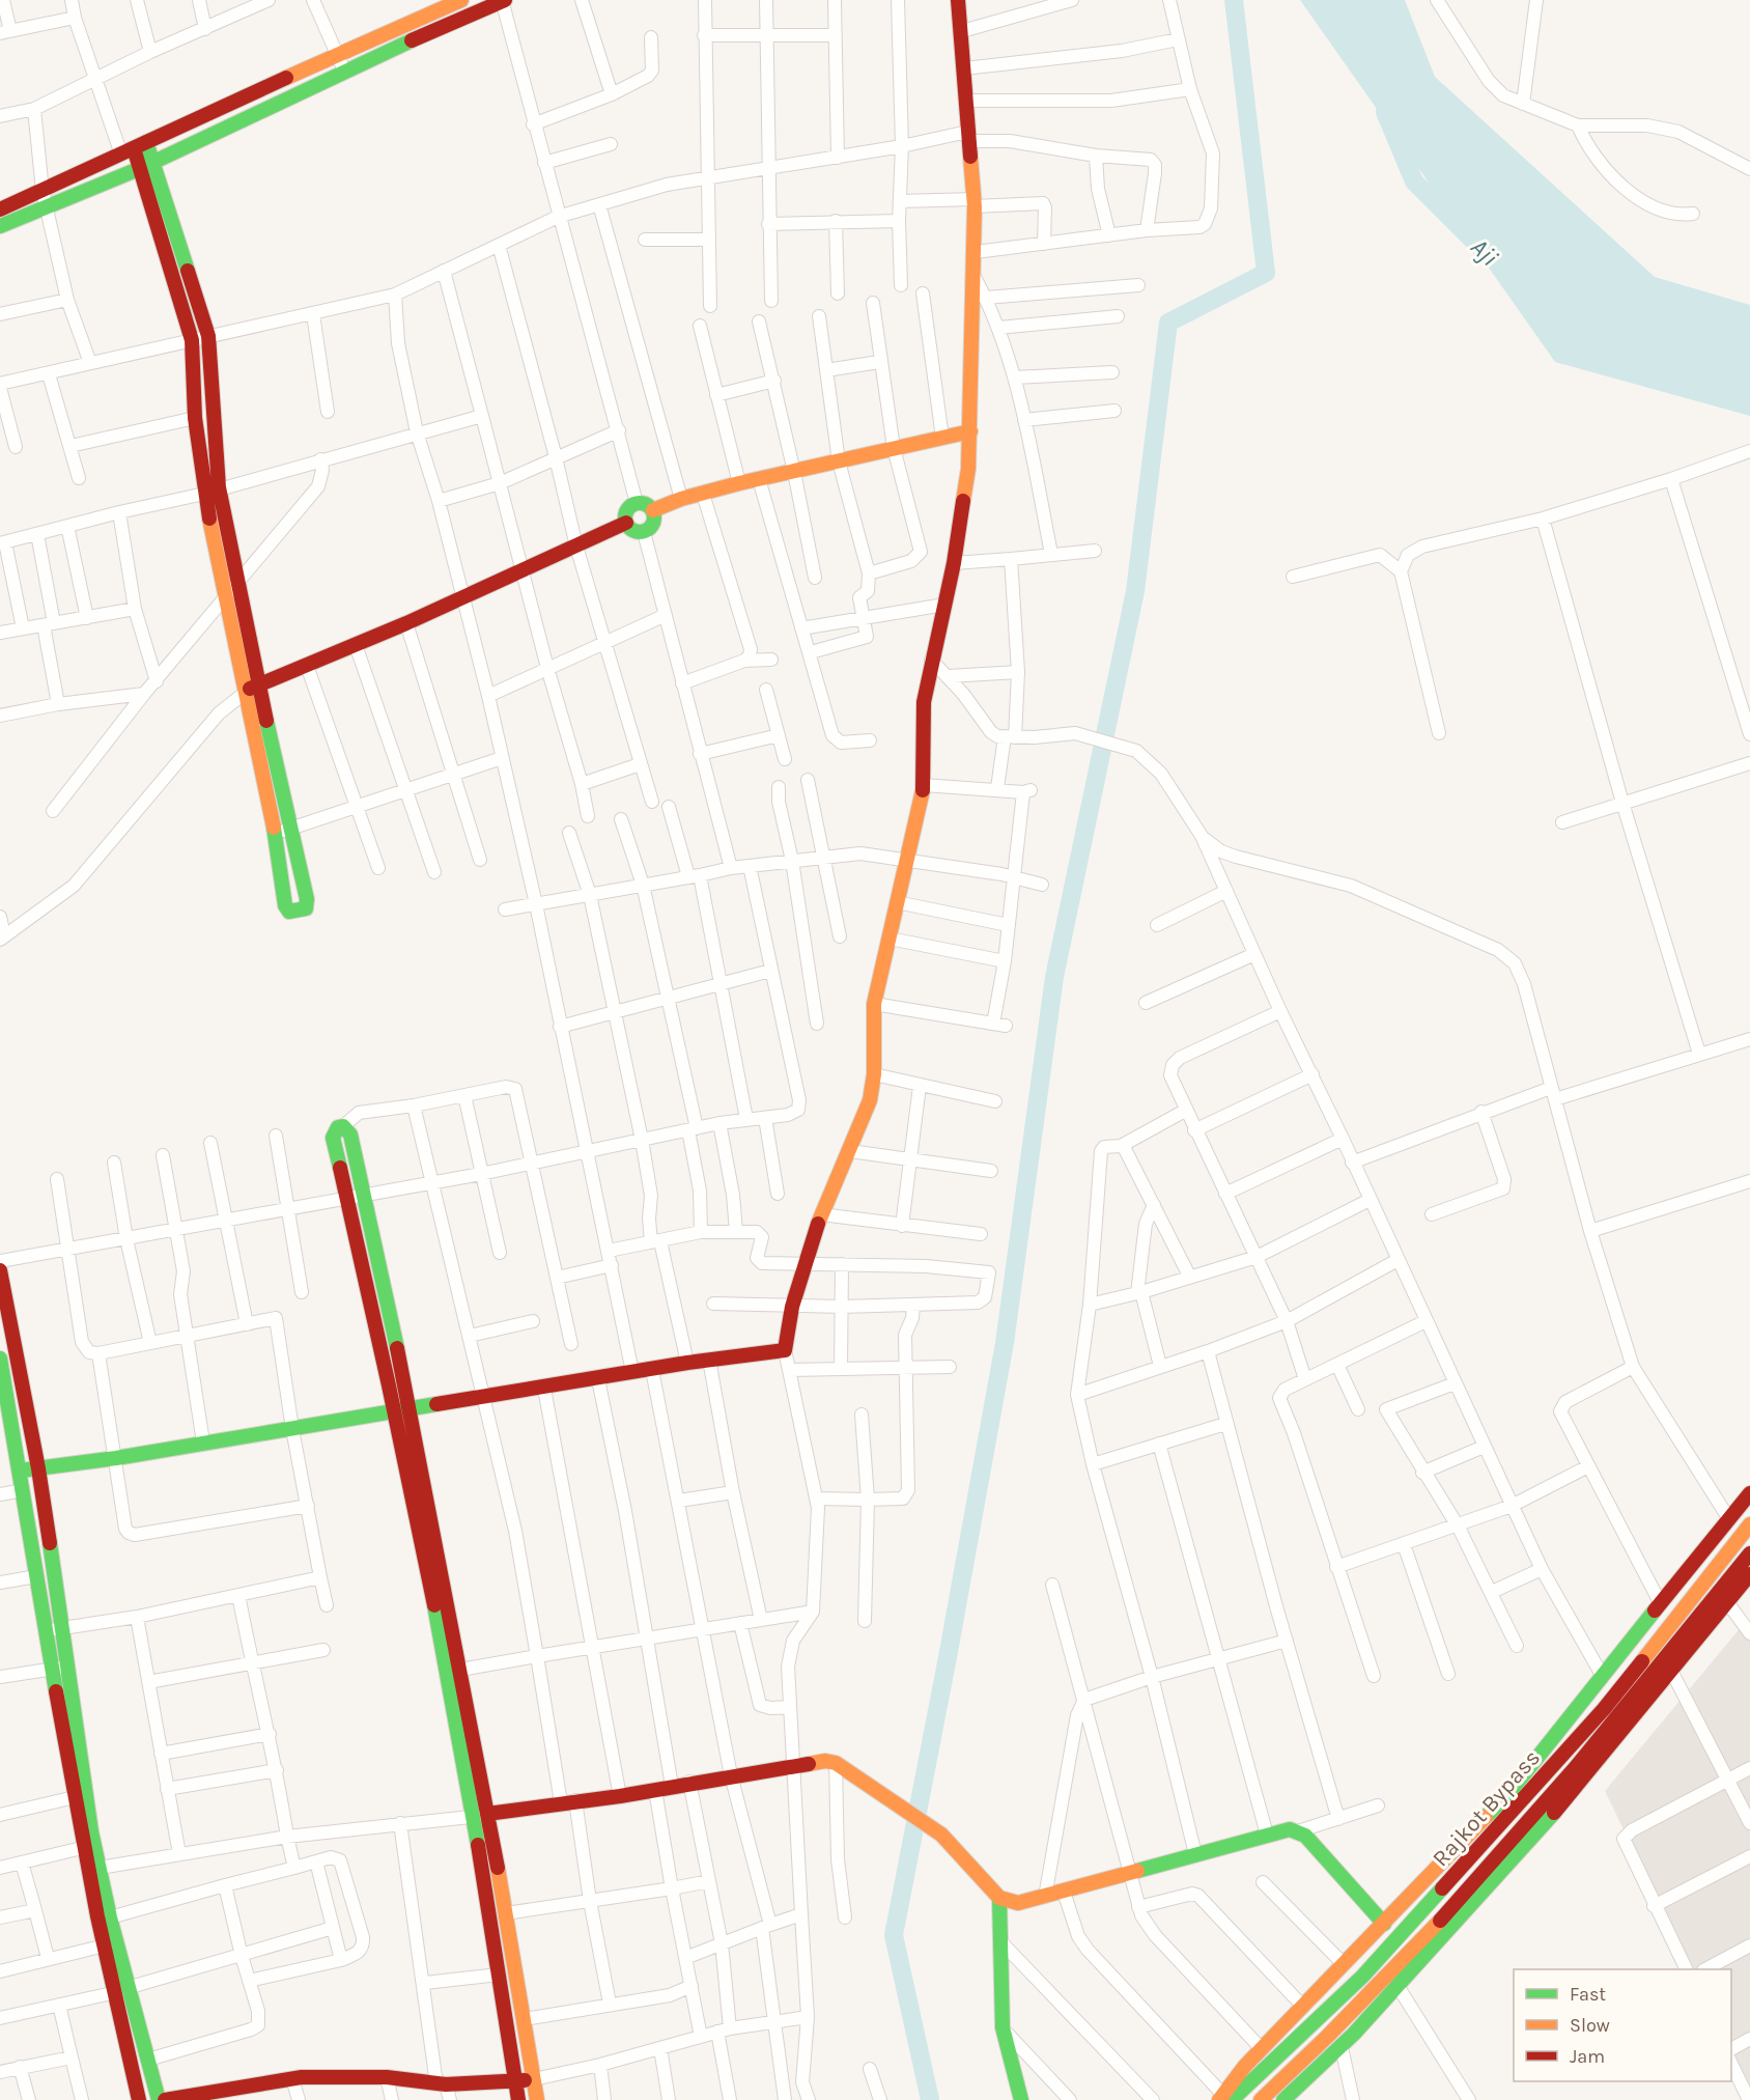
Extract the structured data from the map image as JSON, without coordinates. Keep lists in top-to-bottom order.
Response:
{
  "streets": {
    "main road": ["Rajkot Bypass"]
  },
  "water": ["Aji"],
  "legend": ["Fast", "Slow", "Jam"]
}
